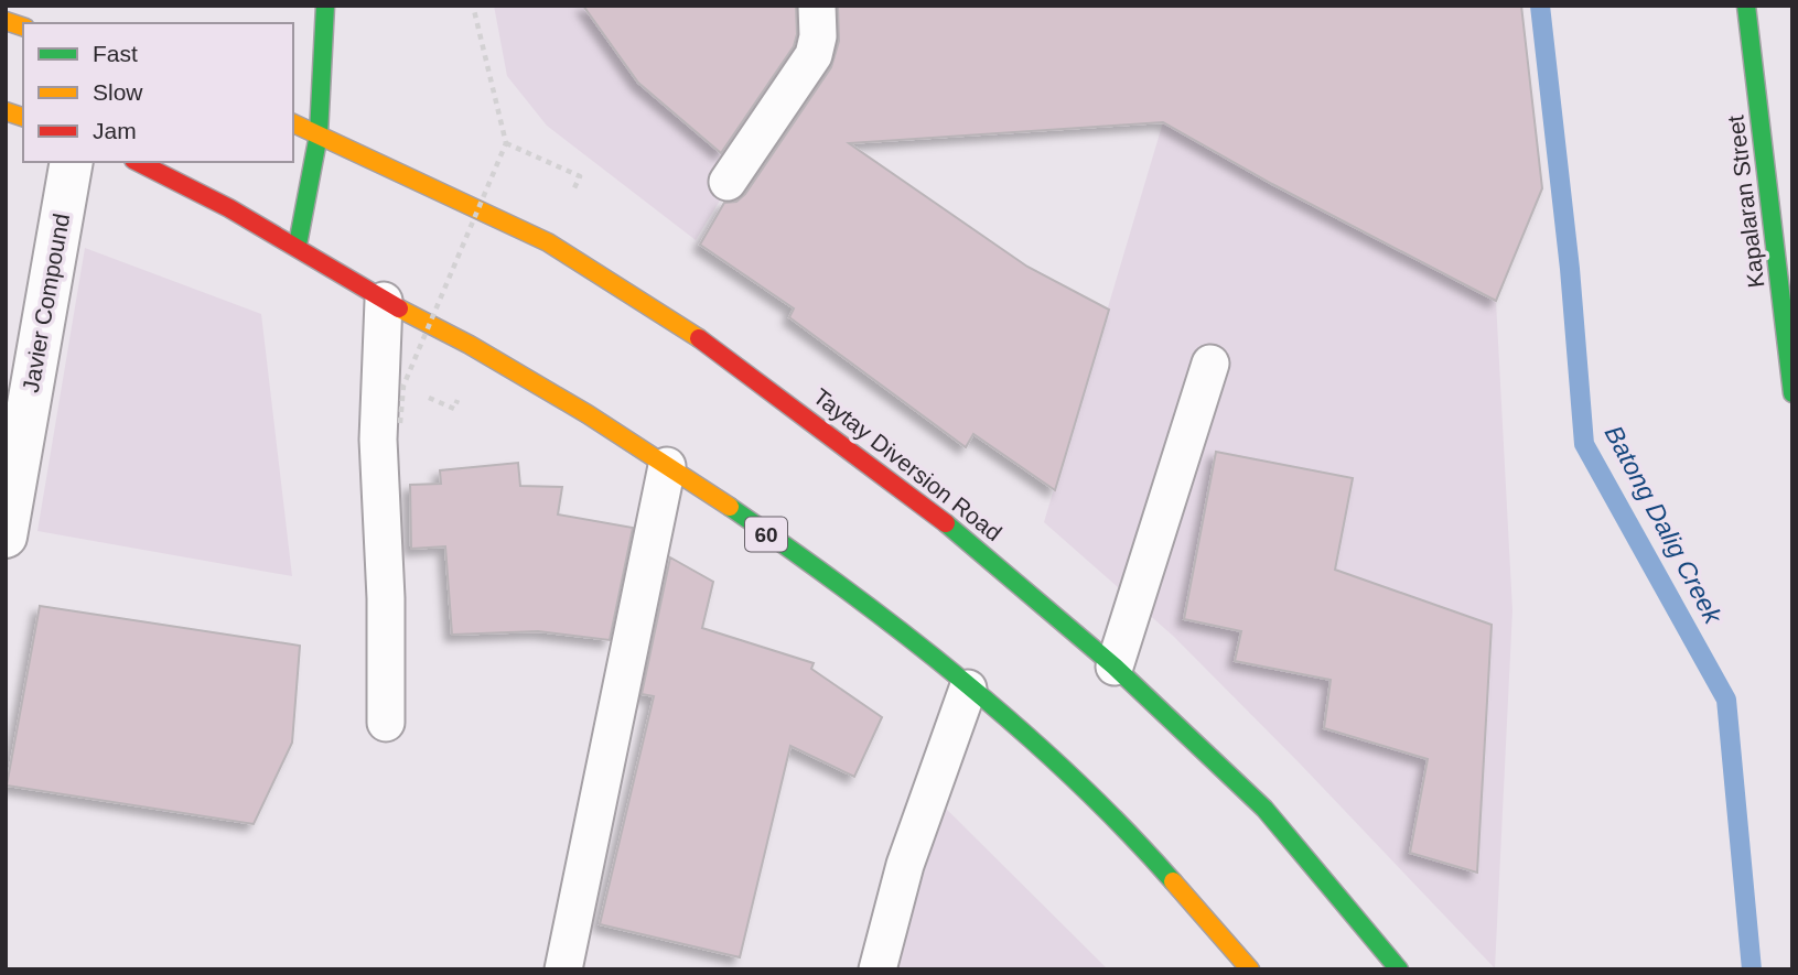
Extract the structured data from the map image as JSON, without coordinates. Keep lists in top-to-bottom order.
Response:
{
  "streets": {
    "main road": ["Kapalaran Street", "Taytay Diversion Road", "60"],
    "street": ["Javier Compound"]
  },
  "water": ["Batong Dalig Creek"],
  "legend": ["Fast", "Slow", "Jam"]
}
